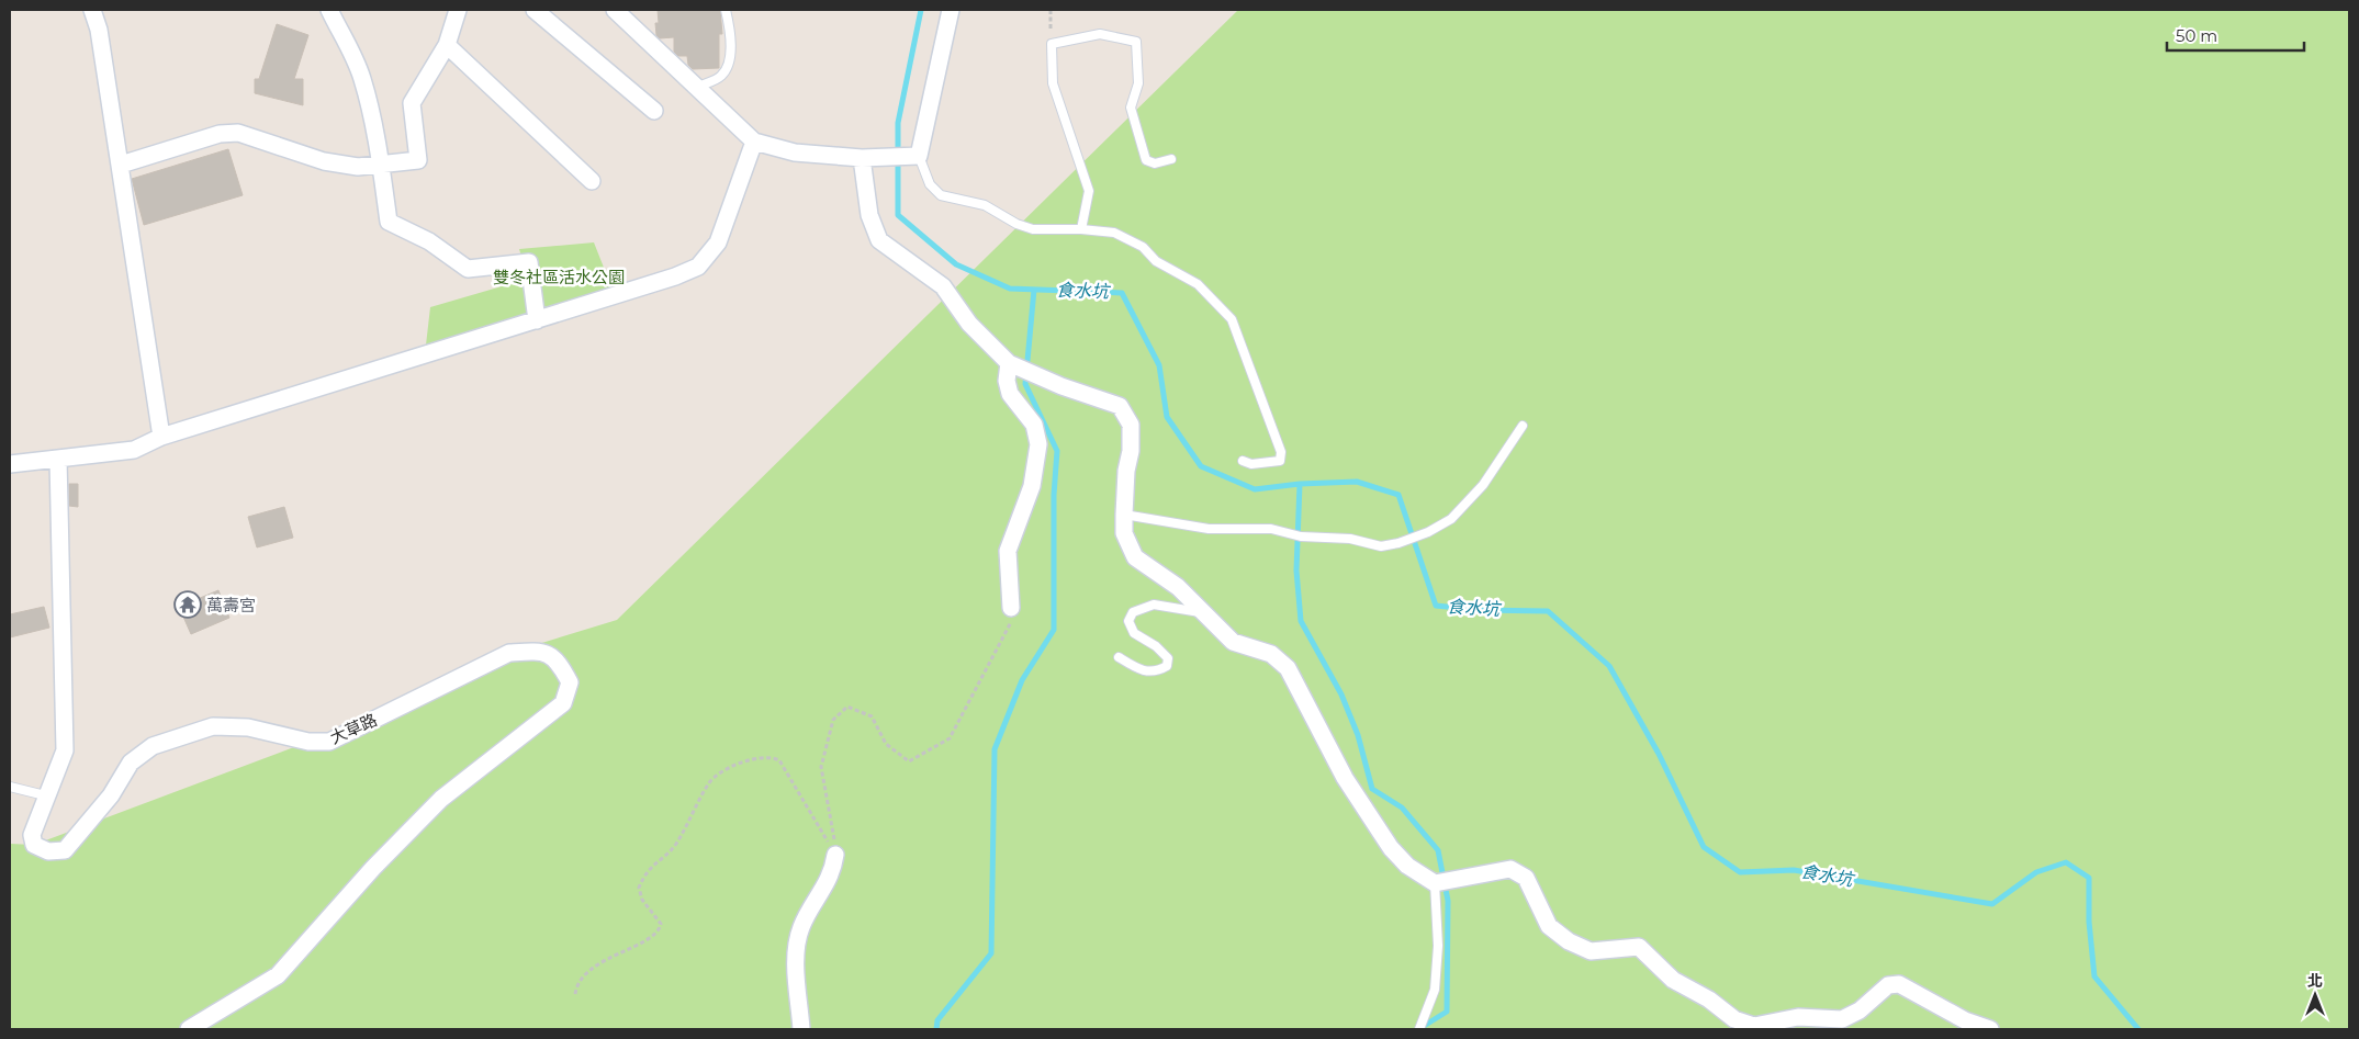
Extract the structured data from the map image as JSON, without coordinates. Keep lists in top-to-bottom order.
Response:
{
  "streets": {
    "street": ["大草路"]
  },
  "water": ["食水坑"],
  "parks": ["雙冬社區活水公園"],
  "places": {
    "temple": ["萬壽宮"]
  },
  "scale_bar": "50 m",
  "north": "top"
}
